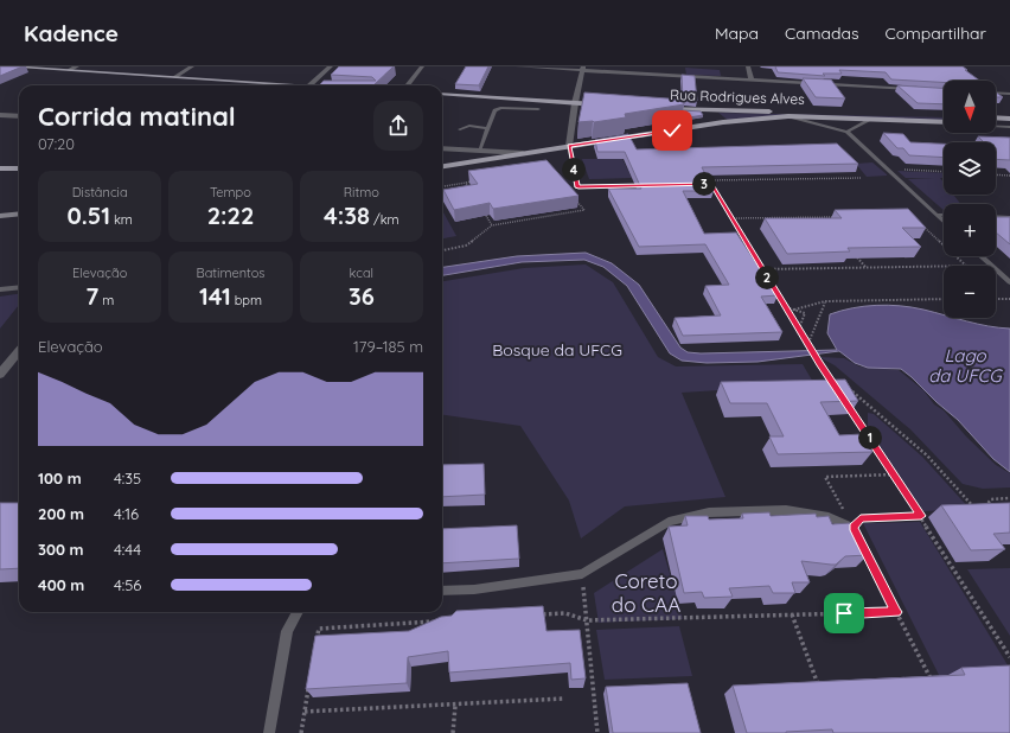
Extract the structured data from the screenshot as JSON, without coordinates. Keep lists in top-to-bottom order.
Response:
{
  "streets": {
    "main road": ["Rua Rodrigues Alves"]
  },
  "water": ["Lago da UFCG"],
  "parks": ["Bosque da UFCG", "Coreto do CAA"],
  "north": "bottom",
  "page": {
    "header": "Kadence",
    "nav": ["Mapa", "Camadas", "Compartilhar"],
    "map_buttons": ["+", "−"],
    "heading": ["Corrida matinal", "07:20"],
    "pins": [
      "4",
      "3",
      "2",
      "1"
    ],
    "stats": [
      ["Distância", "0.51 km"],
      ["Tempo", "2:22"],
      ["Ritmo", "4:38 /km"],
      ["Elevação", "7 m"],
      ["Batimentos", "141 bpm"],
      ["kcal", "36"]
    ],
    "chart": ["Elevação", "179–185 m"],
    "list": [
      {
        "name": "100 m",
        "note": "4:35"
      },
      {
        "name": "200 m",
        "note": "4:16"
      },
      {
        "name": "300 m",
        "note": "4:44"
      },
      {
        "name": "400 m",
        "note": "4:56"
      }
    ]
  }
}
